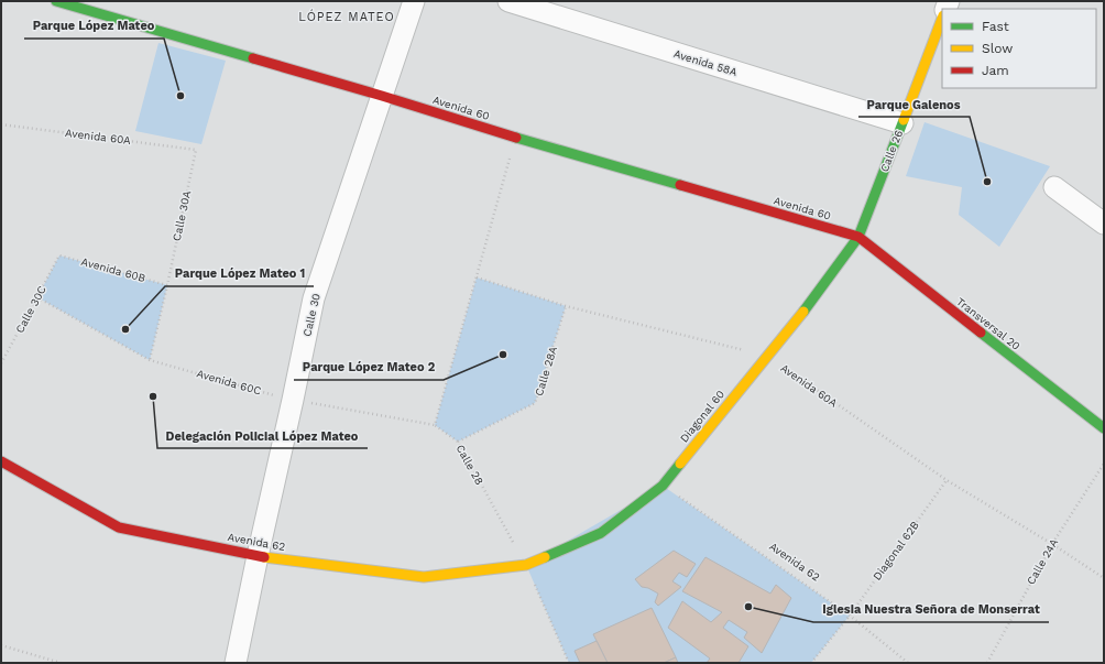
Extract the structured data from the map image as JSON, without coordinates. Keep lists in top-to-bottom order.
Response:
{
  "streets": {
    "street": [
      "Avenida 58A",
      "Avenida 60",
      "Calle 26",
      "Calle 30",
      "Transversal 20",
      "Diagonal 60",
      "Avenida 62"
    ],
    "path": [
      "Avenida 60A",
      "Calle 30A",
      "Avenida 60B",
      "Calle 30C",
      "Calle 28A",
      "Avenida 60C",
      "Calle 28",
      "Diagonal 62B",
      "Calle 24A"
    ]
  },
  "crossings": [
    ["Avenida 58A", "Calle 26"],
    ["Avenida 60", "Calle 26"],
    ["Avenida 60", "Calle 30"],
    ["Avenida 60", "Transversal 20"],
    ["Avenida 60", "Diagonal 60"],
    ["Avenida 60A", "Calle 30A"],
    ["Avenida 60A", "Calle 28A"],
    ["Avenida 60A", "Diagonal 60"],
    ["Avenida 60A", "Diagonal 62B"],
    ["Avenida 60A", "Calle 24A"],
    ["Calle 26", "Transversal 20"],
    ["Calle 26", "Diagonal 60"],
    ["Calle 30A", "Avenida 60B"],
    ["Calle 30A", "Avenida 60C"],
    ["Avenida 60B", "Calle 30C"],
    ["Calle 30C", "Avenida 60C"],
    ["Calle 30", "Avenida 60C"],
    ["Calle 30", "Avenida 62"],
    ["Transversal 20", "Diagonal 60"],
    ["Calle 28A", "Calle 28"],
    ["Avenida 60C", "Calle 28"],
    ["Diagonal 60", "Calle 28"],
    ["Diagonal 60", "Avenida 62"],
    ["Calle 28", "Avenida 62"],
    ["Avenida 62", "Diagonal 62B"]
  ],
  "districts": ["LÓPEZ MATEO"],
  "places": [
    "Parque López Mateo",
    "Parque Galenos",
    "Parque López Mateo 1",
    "Parque López Mateo 2",
    "Delegación Policial López Mateo",
    "Iglesia Nuestra Señora de Monserrat"
  ],
  "legend": ["Fast", "Slow", "Jam"]
}
